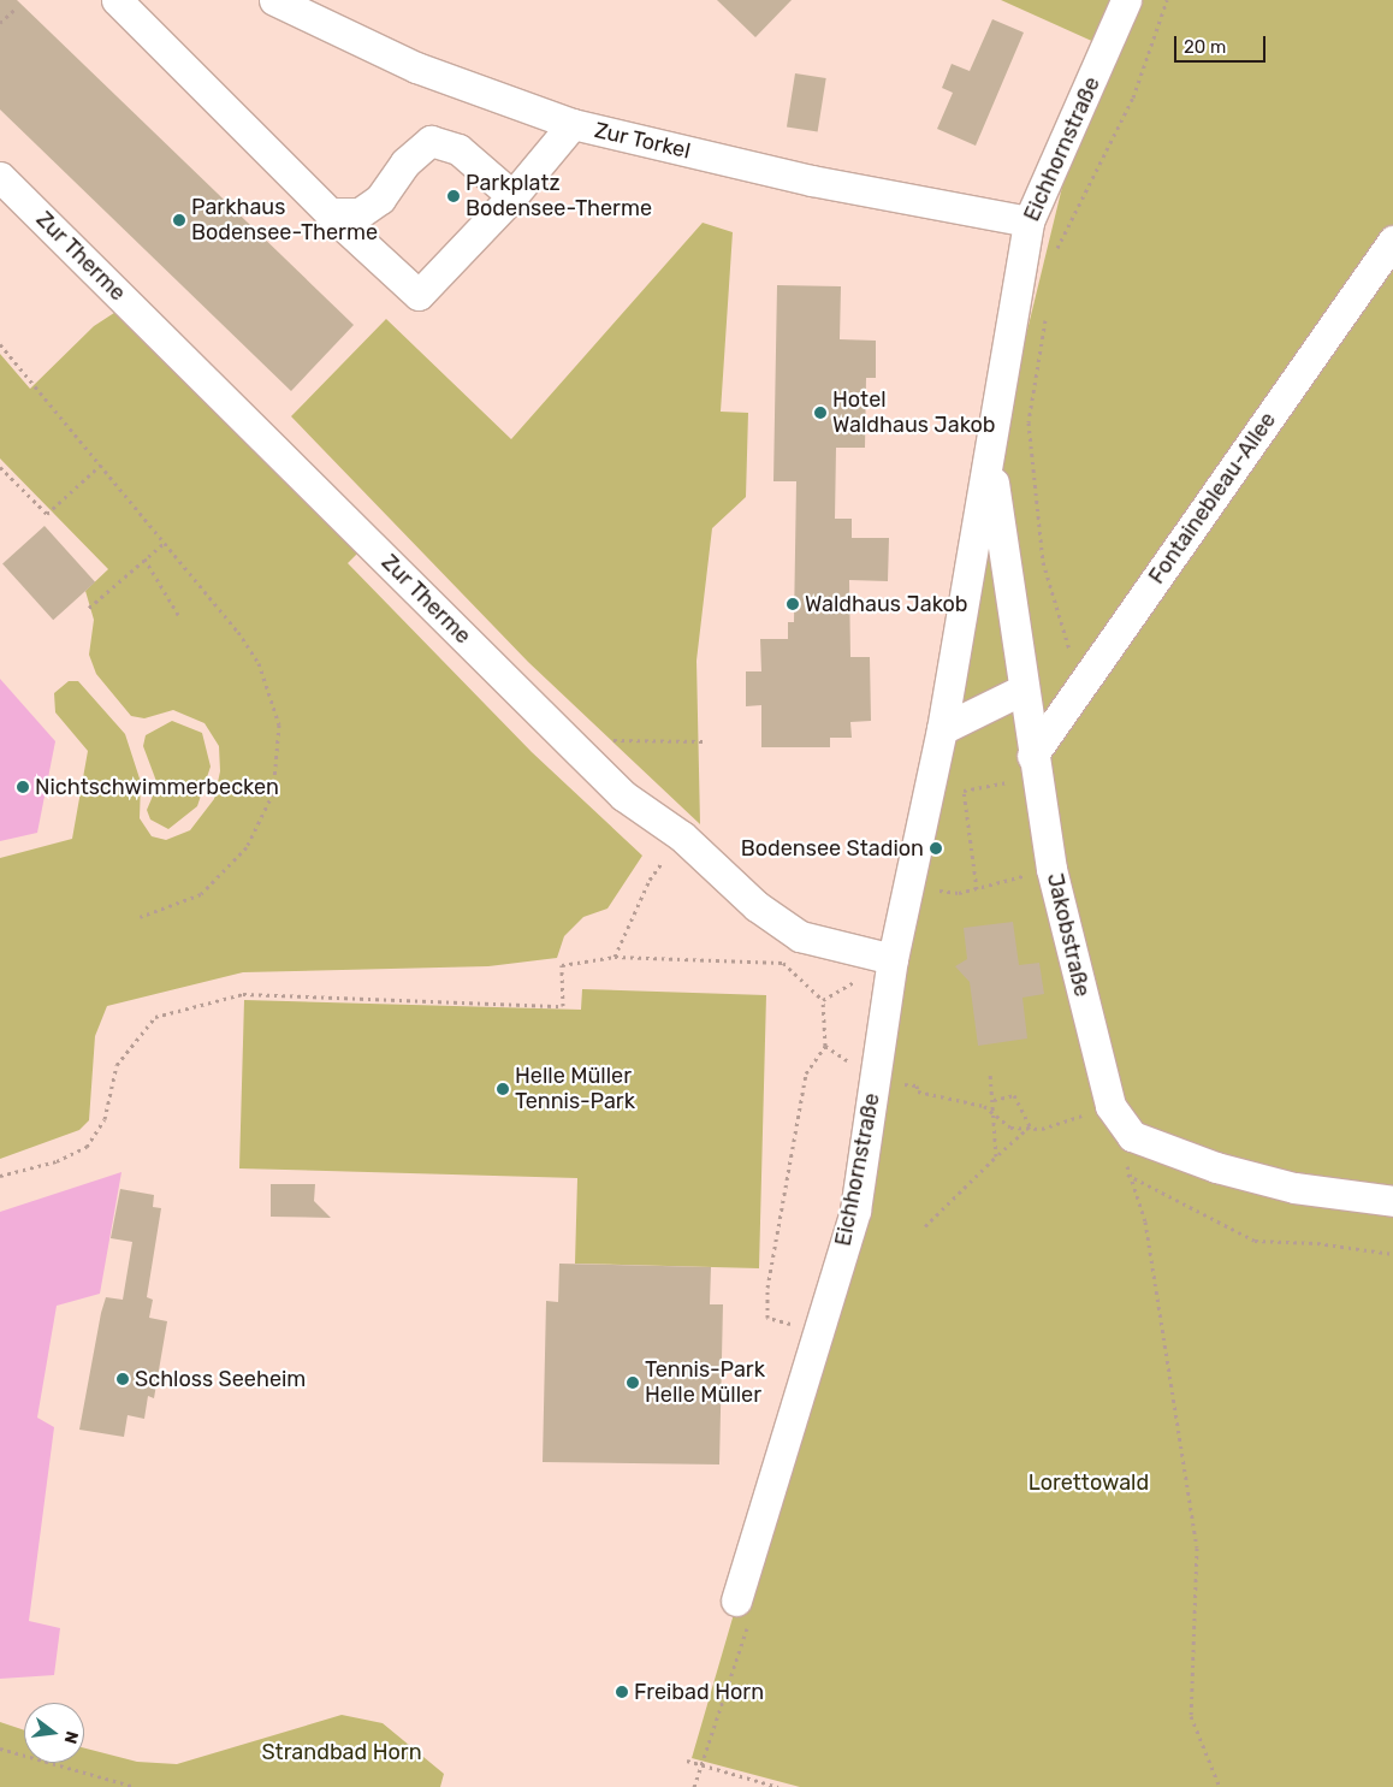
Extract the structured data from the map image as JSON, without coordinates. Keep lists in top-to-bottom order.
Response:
{
  "streets": {
    "street": [
      "Zur Torkel",
      "Eichhornstraße",
      "Zur Therme",
      "Fontainebleau-Allee",
      "Jakobstraße"
    ]
  },
  "crossings": [
    ["Zur Torkel", "Eichhornstraße"],
    ["Eichhornstraße", "Zur Therme"],
    ["Eichhornstraße", "Jakobstraße"],
    ["Fontainebleau-Allee", "Jakobstraße"]
  ],
  "parks": ["Lorettowald", "Strandbad Horn"],
  "places": [
    "Parkplatz Bodensee-Therme",
    "Parkhaus Bodensee-Therme",
    "Hotel Waldhaus Jakob",
    "Waldhaus Jakob",
    "Nichtschwimmerbecken",
    "Bodensee Stadion",
    "Helle Müller Tennis-Park",
    "Schloss Seeheim",
    "Tennis-Park Helle Müller",
    "Freibad Horn"
  ],
  "scale_bar": "20 m",
  "north": "right"
}
